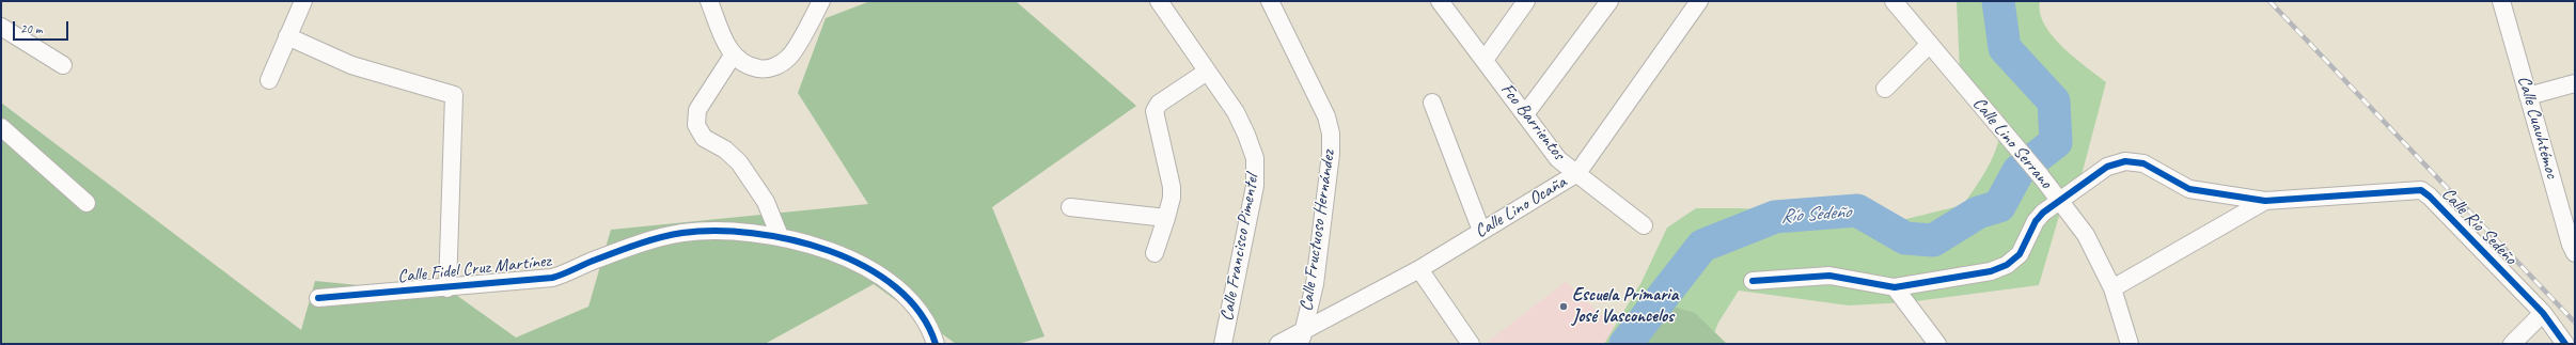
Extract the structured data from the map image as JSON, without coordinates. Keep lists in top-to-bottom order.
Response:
{
  "streets": {
    "street": [
      "Fco Barrientos",
      "Calle Cuauhtémoc",
      "Calle Lino Serrano",
      "Calle Lino Ocaña",
      "Calle Río Sedeño",
      "Calle Fructuoso Hernández",
      "Calle Francisco Pimentel",
      "Calle Fidel Cruz Martínez"
    ]
  },
  "crossings": [
    ["Fco Barrientos", "Calle Lino Ocaña"],
    ["Calle Lino Ocaña", "Calle Fructuoso Hernández"]
  ],
  "water": ["Río Sedeño"],
  "places": ["Escuela Primaria José Vasconcelos"],
  "scale_bar": "20 m"
}
